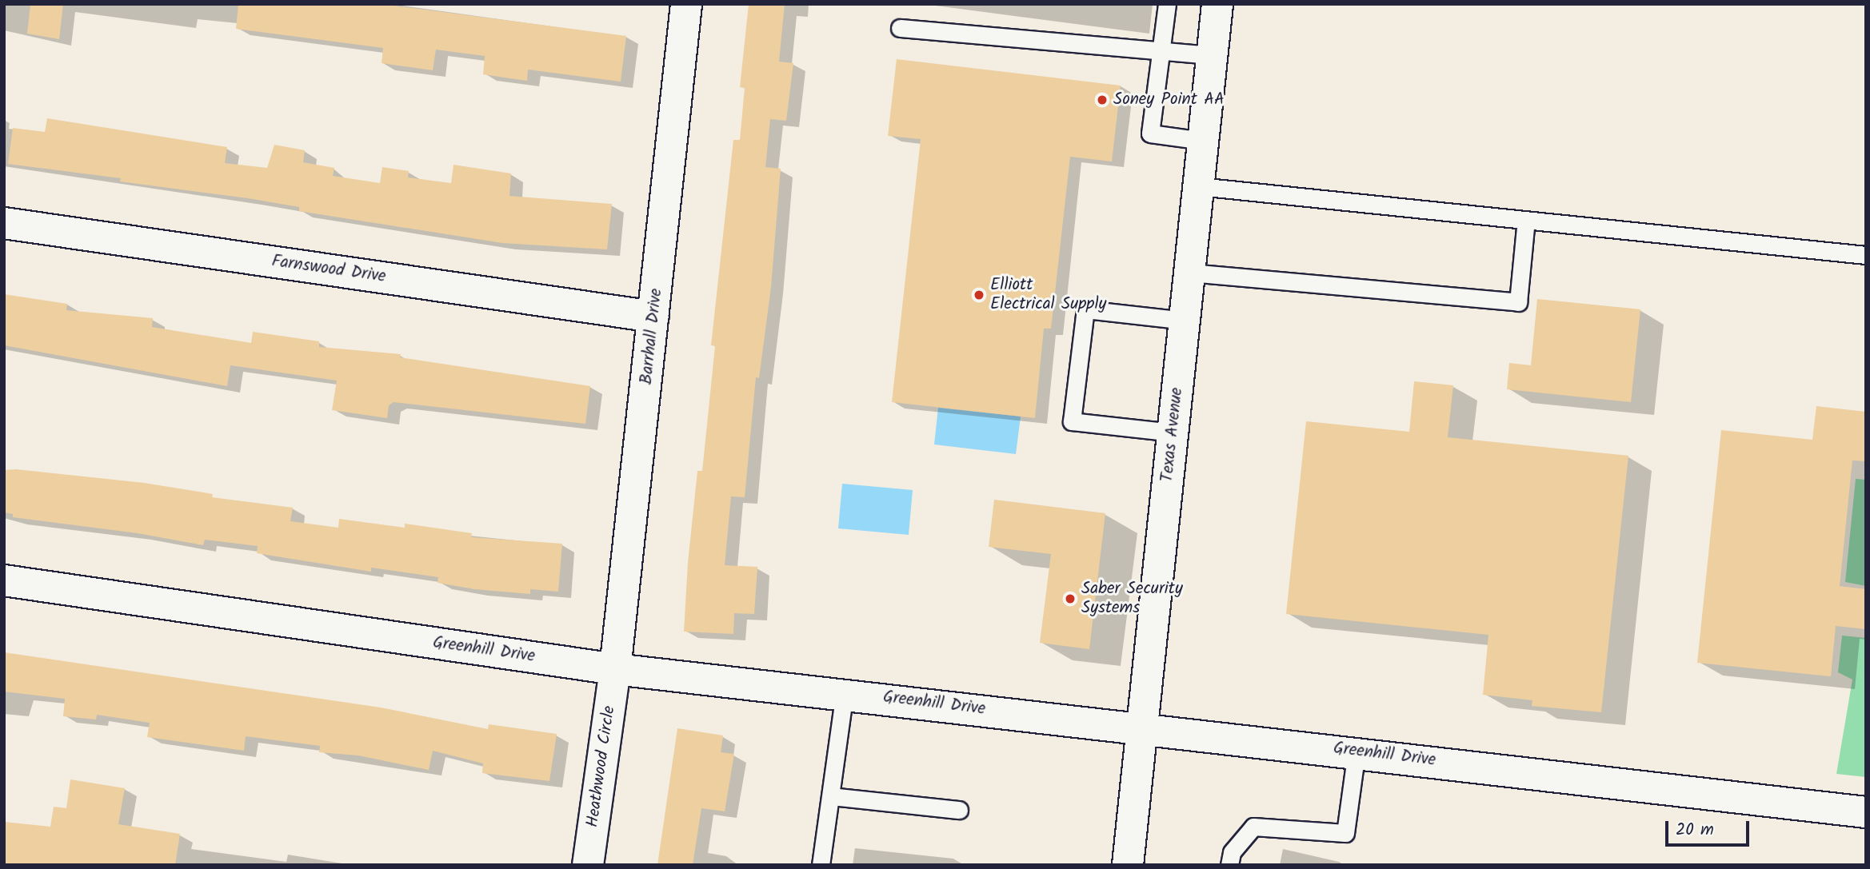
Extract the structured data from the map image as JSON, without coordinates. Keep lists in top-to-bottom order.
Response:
{
  "streets": {
    "street": [
      "Farnswood Drive",
      "Barrhall Drive",
      "Texas Avenue",
      "Greenhill Drive",
      "Heathwood Circle"
    ]
  },
  "crossings": [
    ["Farnswood Drive", "Barrhall Drive"],
    ["Barrhall Drive", "Greenhill Drive"],
    ["Barrhall Drive", "Heathwood Circle"],
    ["Texas Avenue", "Greenhill Drive"],
    ["Greenhill Drive", "Heathwood Circle"]
  ],
  "places": ["Soney Point AA", "Elliott Electrical Supply", "Saber Security Systems"],
  "scale_bar": "20 m"
}
